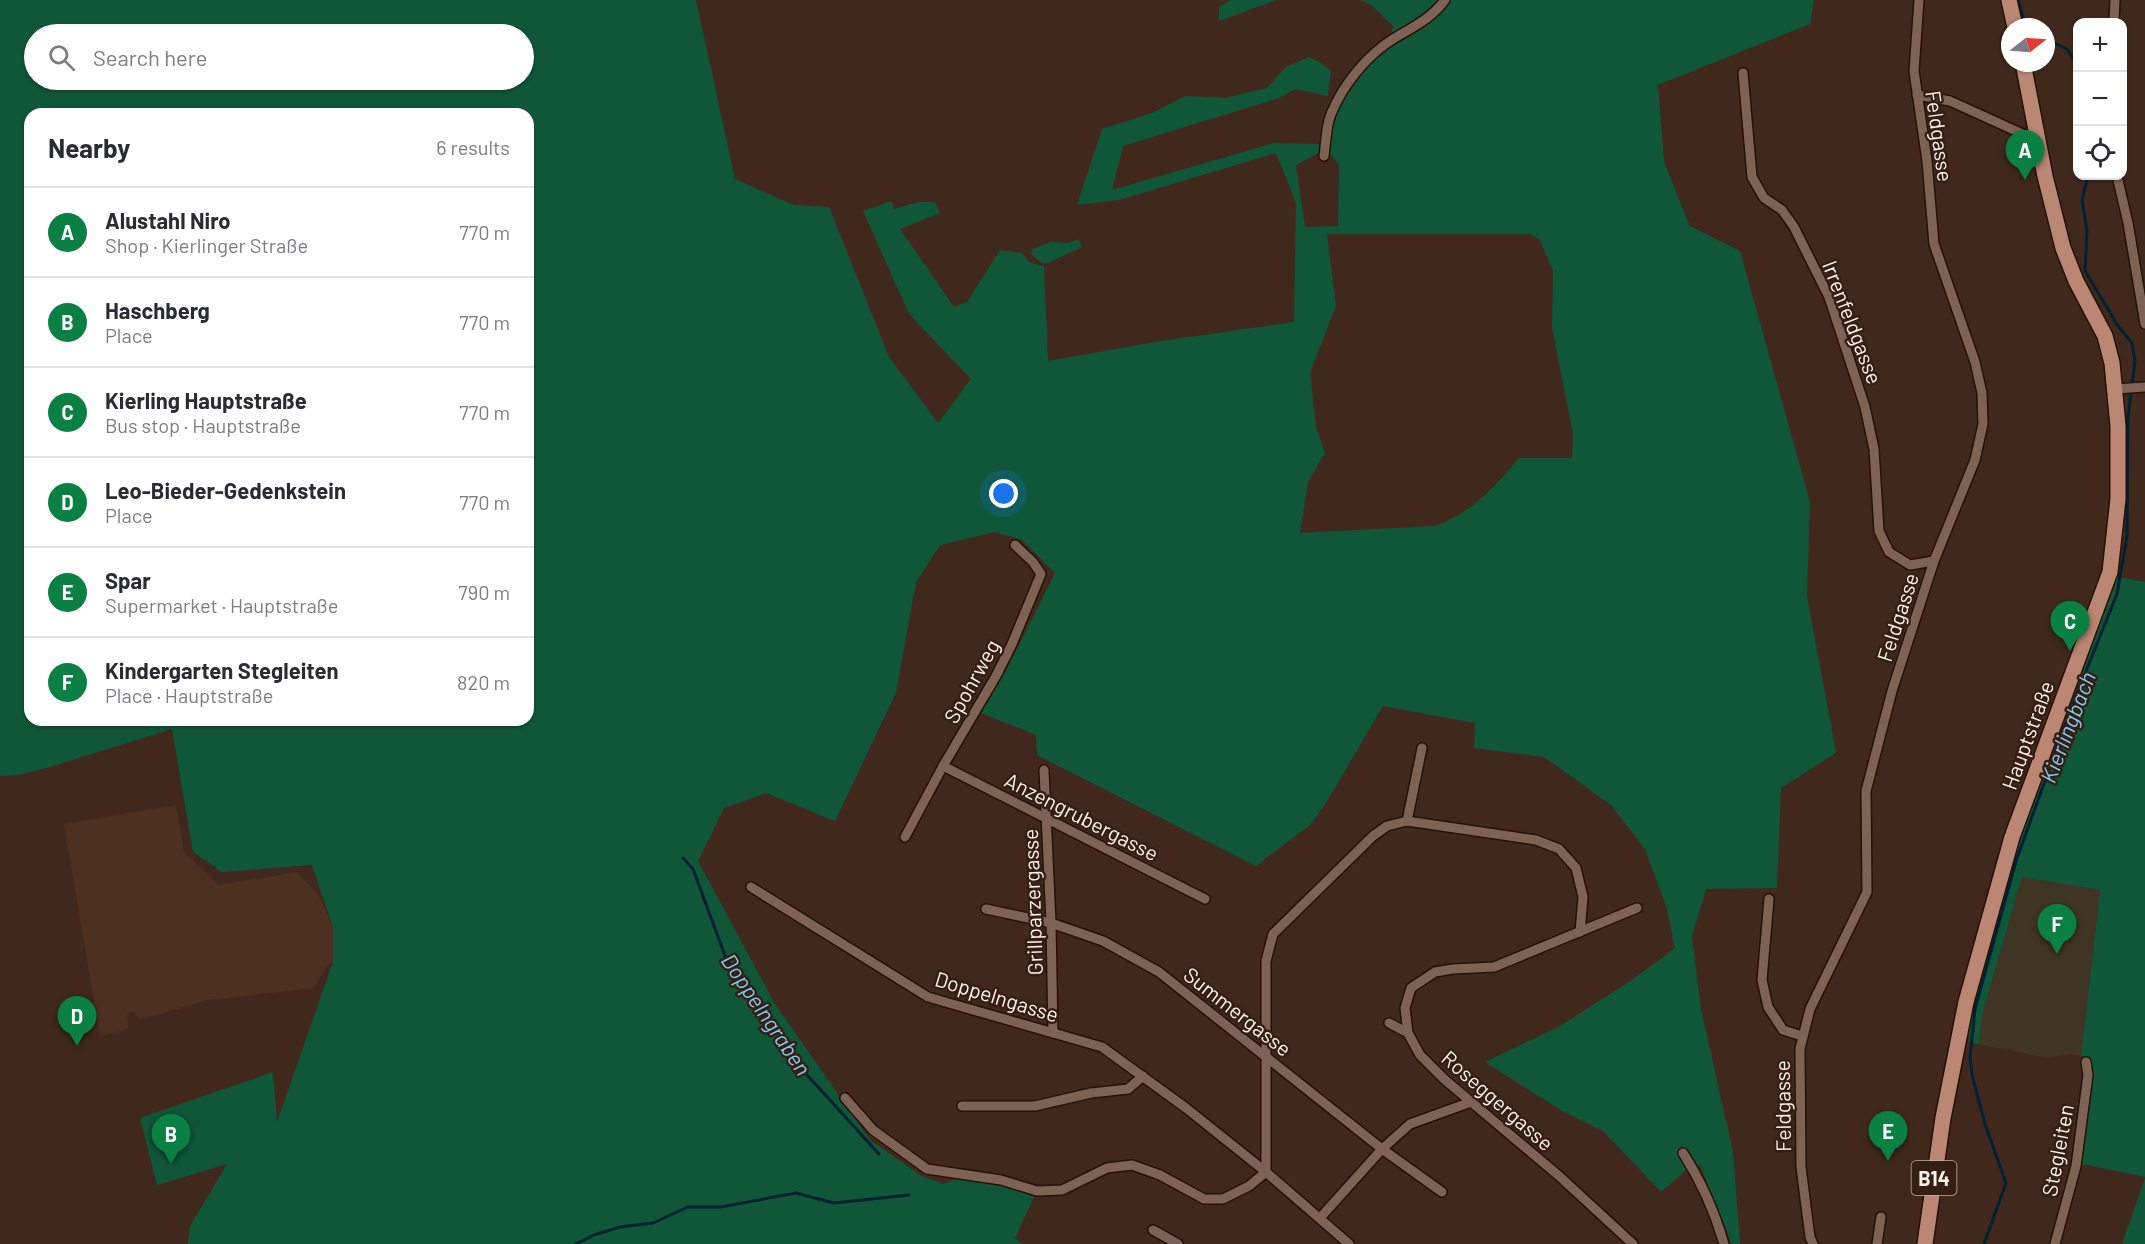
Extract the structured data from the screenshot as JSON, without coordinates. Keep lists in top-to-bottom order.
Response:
{
  "streets": {
    "main road": ["Hauptstraße", "B14"],
    "street": [
      "Feldgasse",
      "Irrenfeldgasse",
      "Spohrweg",
      "Anzengrubergasse",
      "Grillparzergasse",
      "Doppelngasse",
      "Summergasse",
      "Roseggergasse",
      "Stegleiten"
    ]
  },
  "crossings": [
    ["Feldgasse", "Irrenfeldgasse"],
    ["Spohrweg", "Anzengrubergasse"],
    ["Hauptstraße", "B14"],
    ["Anzengrubergasse", "Grillparzergasse"],
    ["Grillparzergasse", "Doppelngasse"],
    ["Grillparzergasse", "Summergasse"]
  ],
  "water": ["Kierlingbach", "Doppelngraben"],
  "north": "right",
  "page": {
    "map_buttons": ["+", "−"],
    "search": "Search here",
    "heading": ["Nearby", "6 results"],
    "pins": [
      "A",
      "C",
      "F",
      "D",
      "E",
      "B"
    ],
    "list": [
      {
        "mark": "A",
        "name": "Alustahl Niro",
        "note": "Shop · Kierlinger Straße",
        "value": "770 m"
      },
      {
        "mark": "B",
        "name": "Haschberg",
        "note": "Place",
        "value": "770 m"
      },
      {
        "mark": "C",
        "name": "Kierling Hauptstraße",
        "note": "Bus stop · Hauptstraße",
        "value": "770 m"
      },
      {
        "mark": "D",
        "name": "Leo-Bieder-Gedenkstein",
        "note": "Place",
        "value": "770 m"
      },
      {
        "mark": "E",
        "name": "Spar",
        "note": "Supermarket · Hauptstraße",
        "value": "790 m"
      },
      {
        "mark": "F",
        "name": "Kindergarten Stegleiten",
        "note": "Place · Hauptstraße",
        "value": "820 m"
      }
    ]
  }
}
